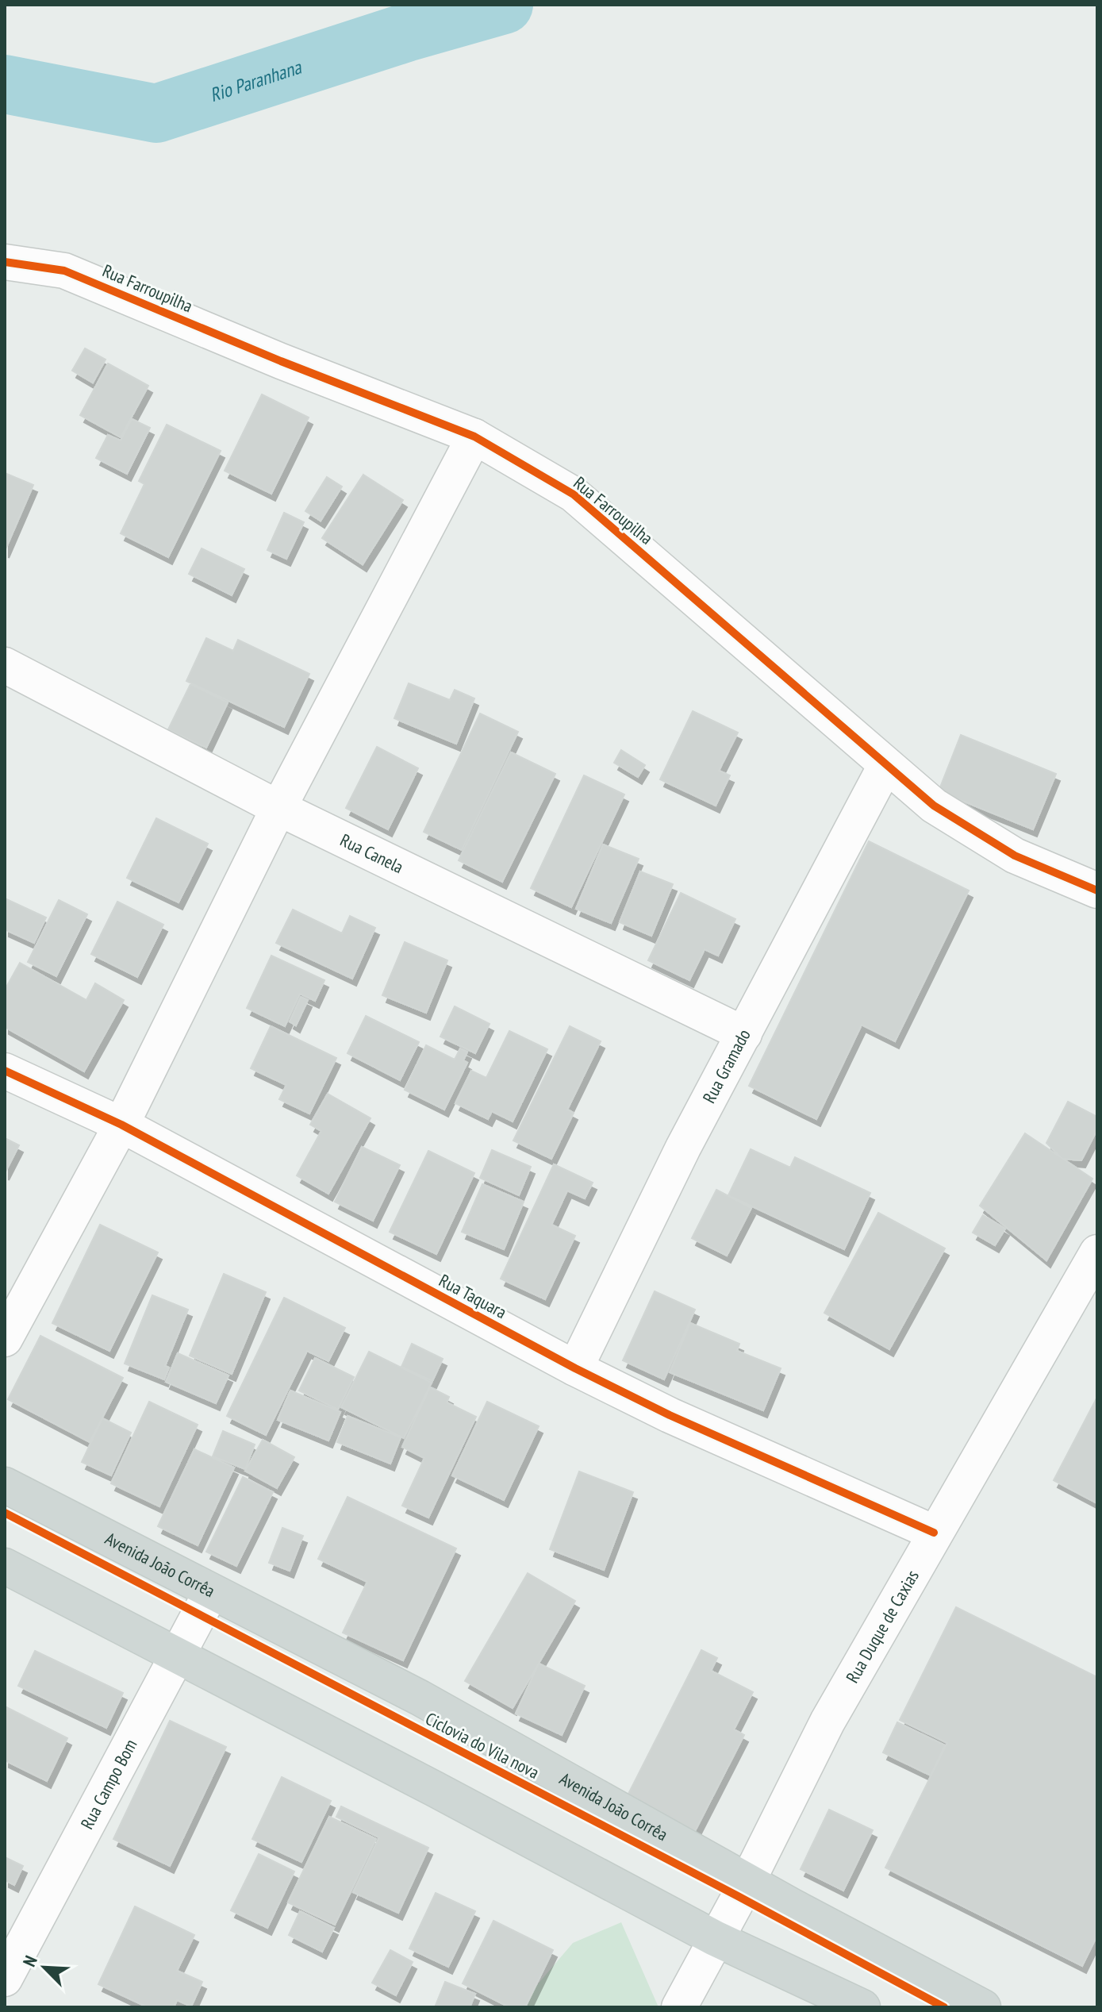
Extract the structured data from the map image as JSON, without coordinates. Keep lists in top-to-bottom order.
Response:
{
  "streets": {
    "main road": ["Avenida João Corrêa"],
    "street": [
      "Rua Farroupilha",
      "Rua Canela",
      "Rua Gramado",
      "Rua Taquara",
      "Rua Duque de Caxias",
      "Rua Campo Bom"
    ],
    "cycle path": ["Ciclovia do Vila nova"]
  },
  "crossings": [
    ["Rua Farroupilha", "Rua Gramado"],
    ["Rua Canela", "Rua Gramado"],
    ["Rua Gramado", "Rua Taquara"],
    ["Rua Taquara", "Rua Duque de Caxias"],
    ["Avenida João Corrêa", "Rua Duque de Caxias"],
    ["Avenida João Corrêa", "Rua Campo Bom"]
  ],
  "water": ["Rio Paranhana"],
  "north": "top left"
}
